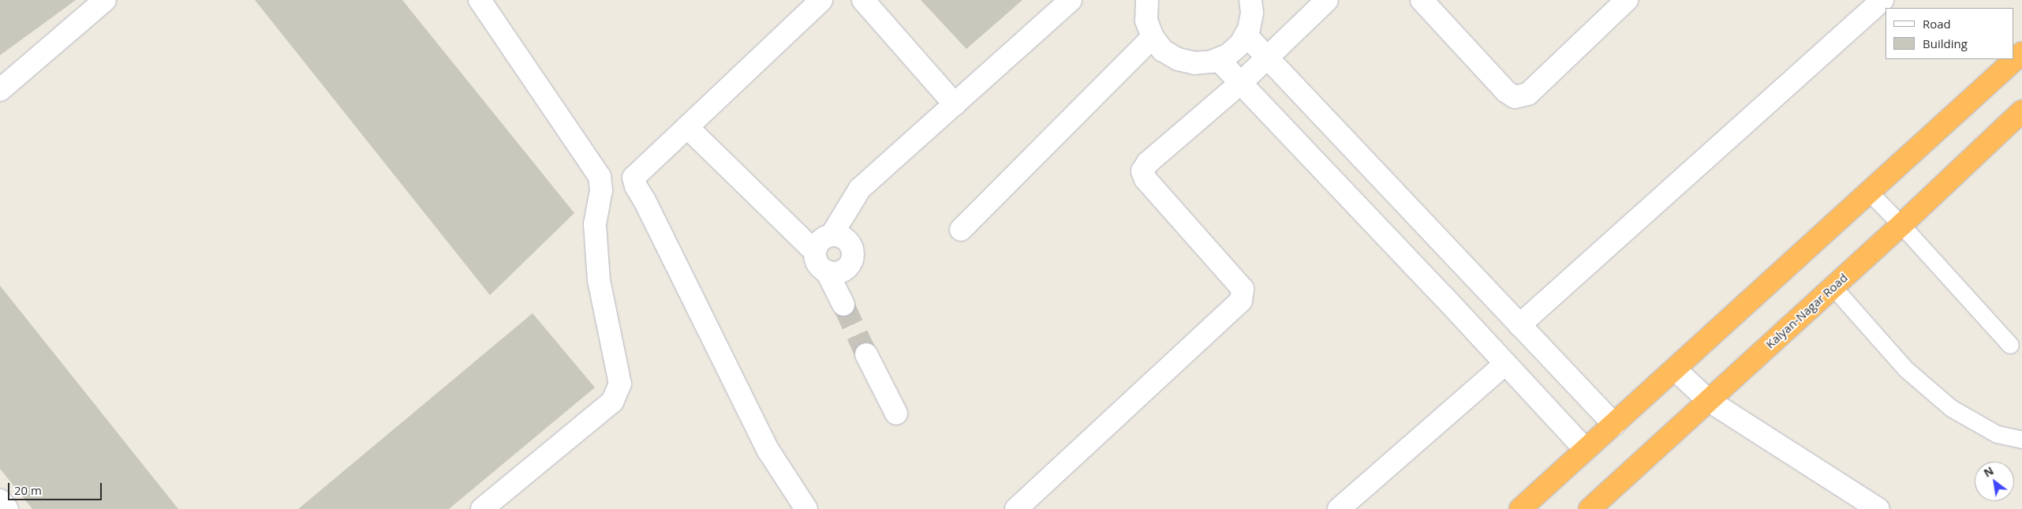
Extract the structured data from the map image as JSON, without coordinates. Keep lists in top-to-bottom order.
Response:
{
  "streets": {
    "highway": ["Kalyan-Nagar Road"]
  },
  "legend": ["Road", "Building"],
  "scale_bar": "20 m",
  "north": "top left"
}
